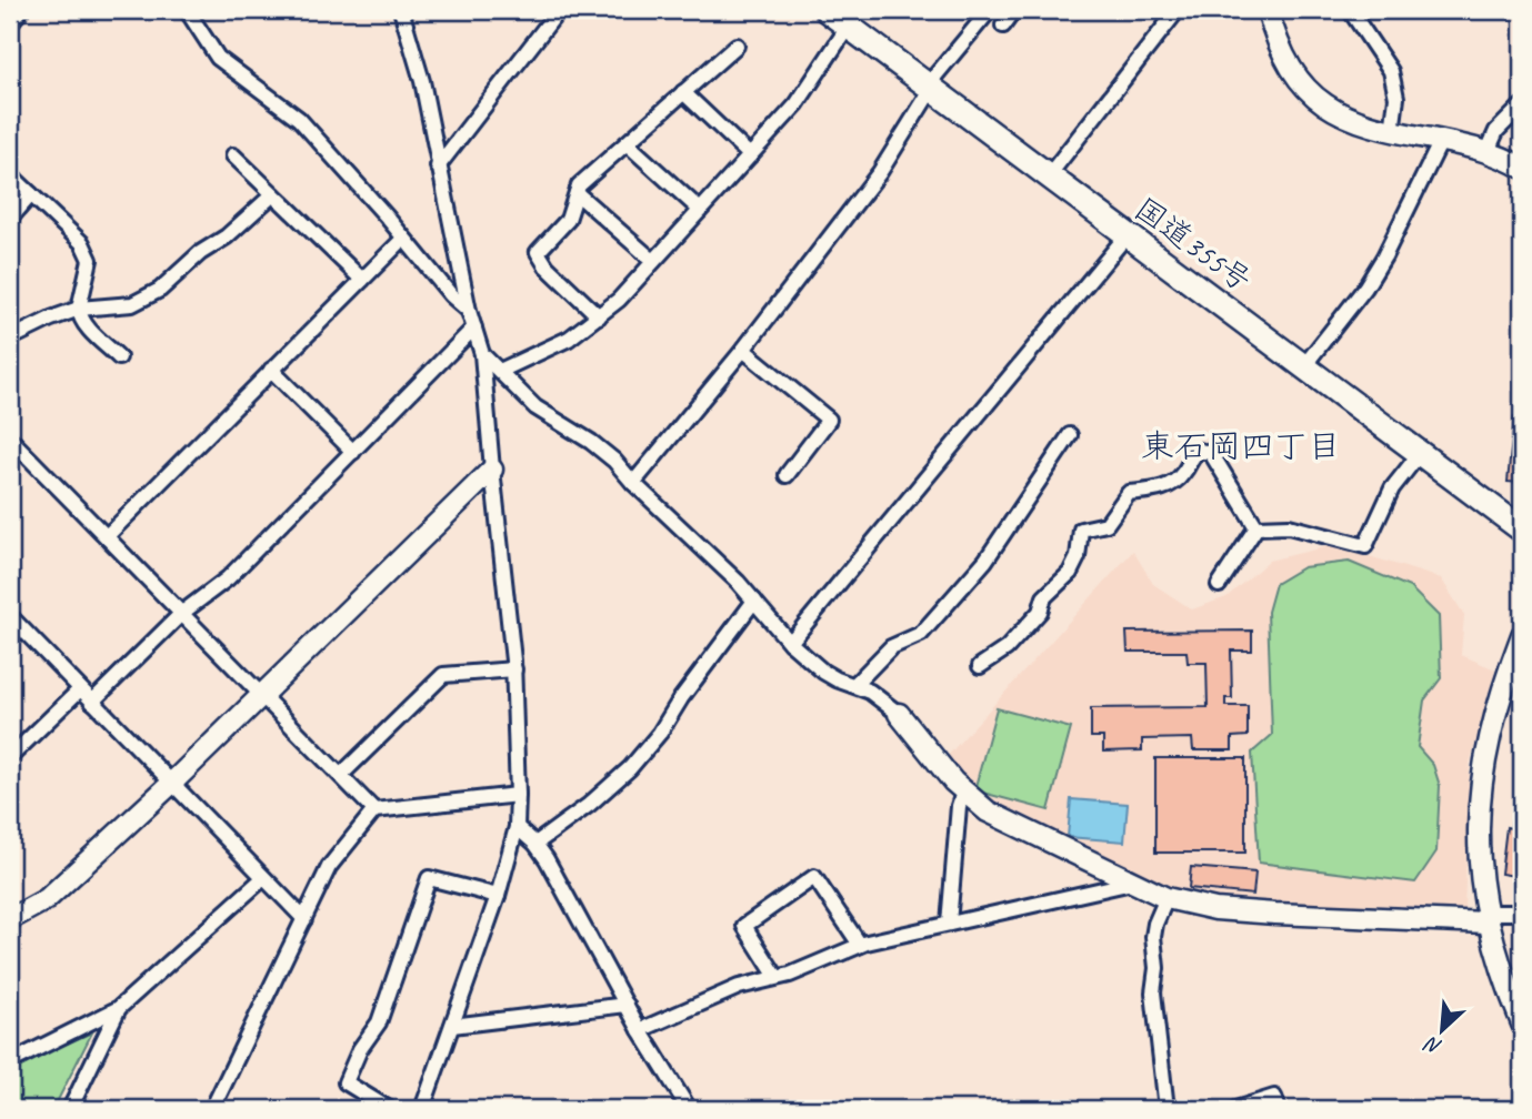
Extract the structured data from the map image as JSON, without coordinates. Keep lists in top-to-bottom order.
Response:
{
  "streets": {
    "highway": ["国道355号"]
  },
  "districts": ["東石岡四丁目"],
  "north": "bottom left"
}
